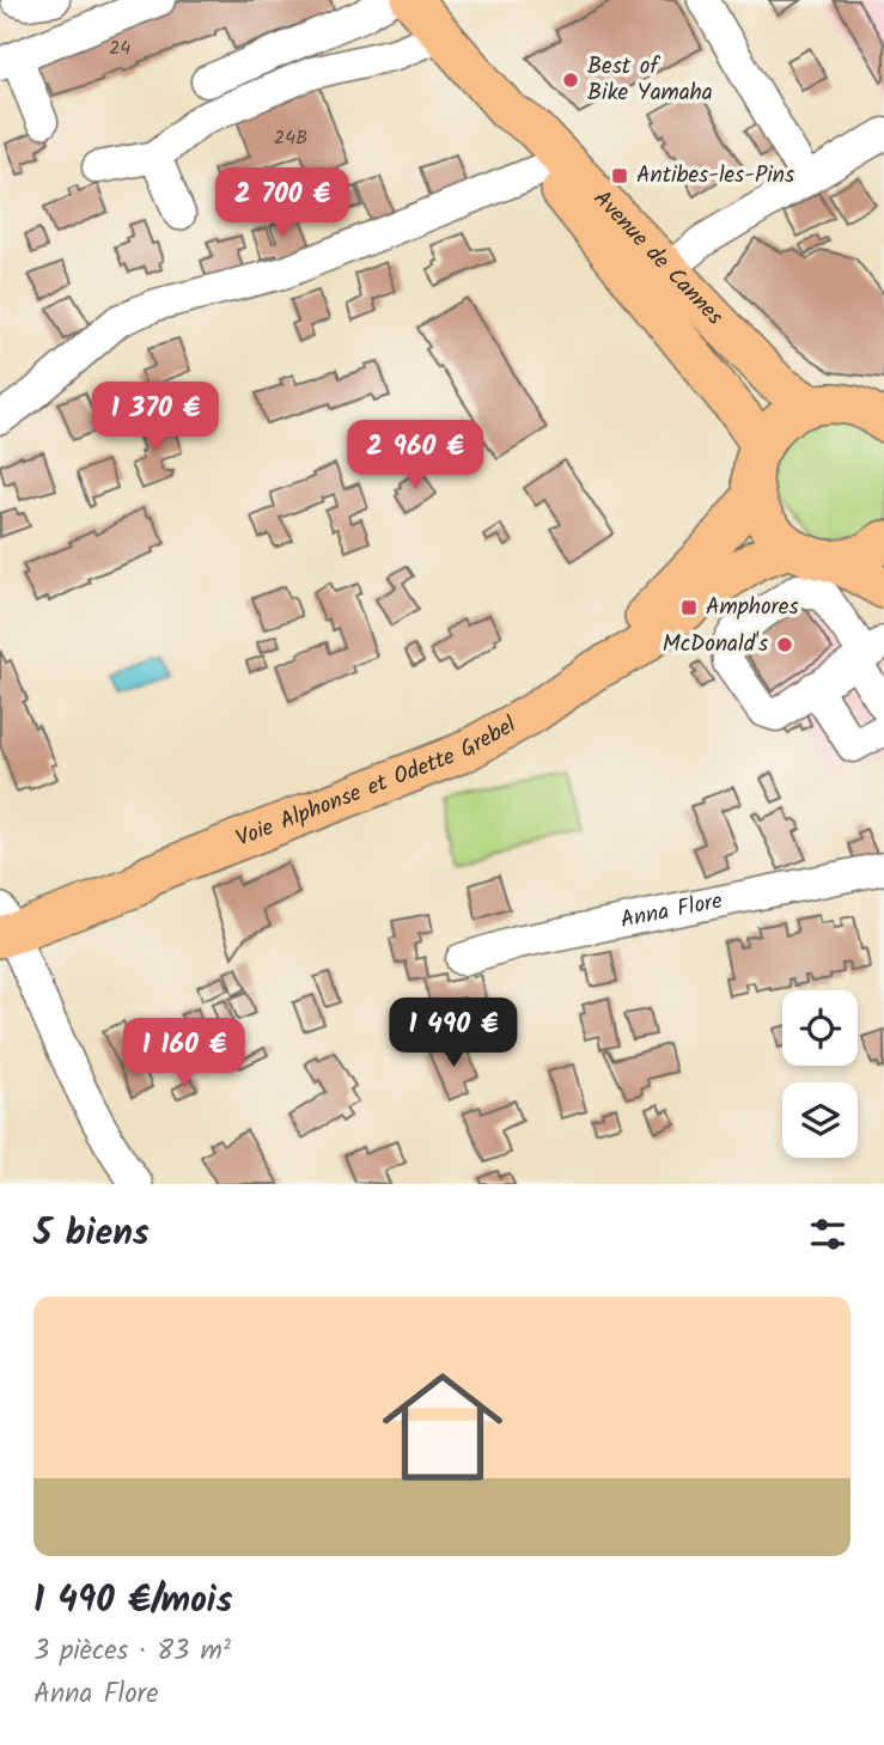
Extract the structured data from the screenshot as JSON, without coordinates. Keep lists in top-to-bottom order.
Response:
{
  "streets": {
    "main road": ["Avenue de Cannes", "Voie Alphonse et Odette Grebel"],
    "street": ["Anna Flore"]
  },
  "places": {
    "other": ["Best of Bike Yamaha", "McDonald's"],
    "transit": ["Antibes-les-Pins", "Amphores"]
  },
  "house_numbers": ["24", "24B"],
  "page": {
    "price": [
      "2 700 €",
      "1 370 €",
      "2 960 €",
      "1 490 €",
      "1 160 €"
    ],
    "heading": "5 biens",
    "list": [
      {
        "name": "1 490 €/mois",
        "note": "3 pièces · 83 m² · Anna Flore"
      }
    ]
  }
}
